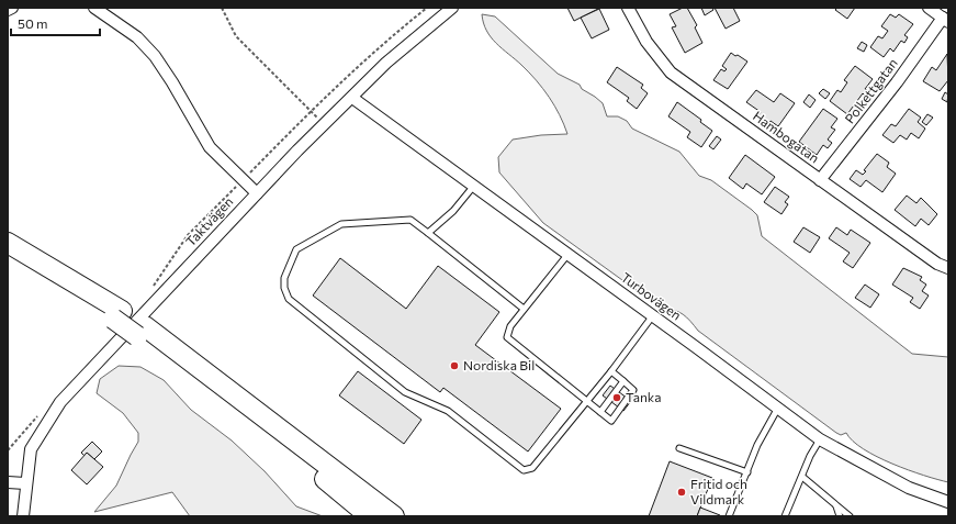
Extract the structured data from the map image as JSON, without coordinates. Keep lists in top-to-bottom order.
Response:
{
  "streets": {
    "street": [
      "Polkettgatan",
      "Hambogatan",
      "Taktvägen",
      "Turbovägen"
    ]
  },
  "crossings": [
    ["Polkettgatan", "Hambogatan"],
    ["Taktvägen", "Turbovägen"]
  ],
  "places": ["Nordiska Bil", "Tanka", "Fritid och Vildmark"],
  "scale_bar": "50 m"
}
